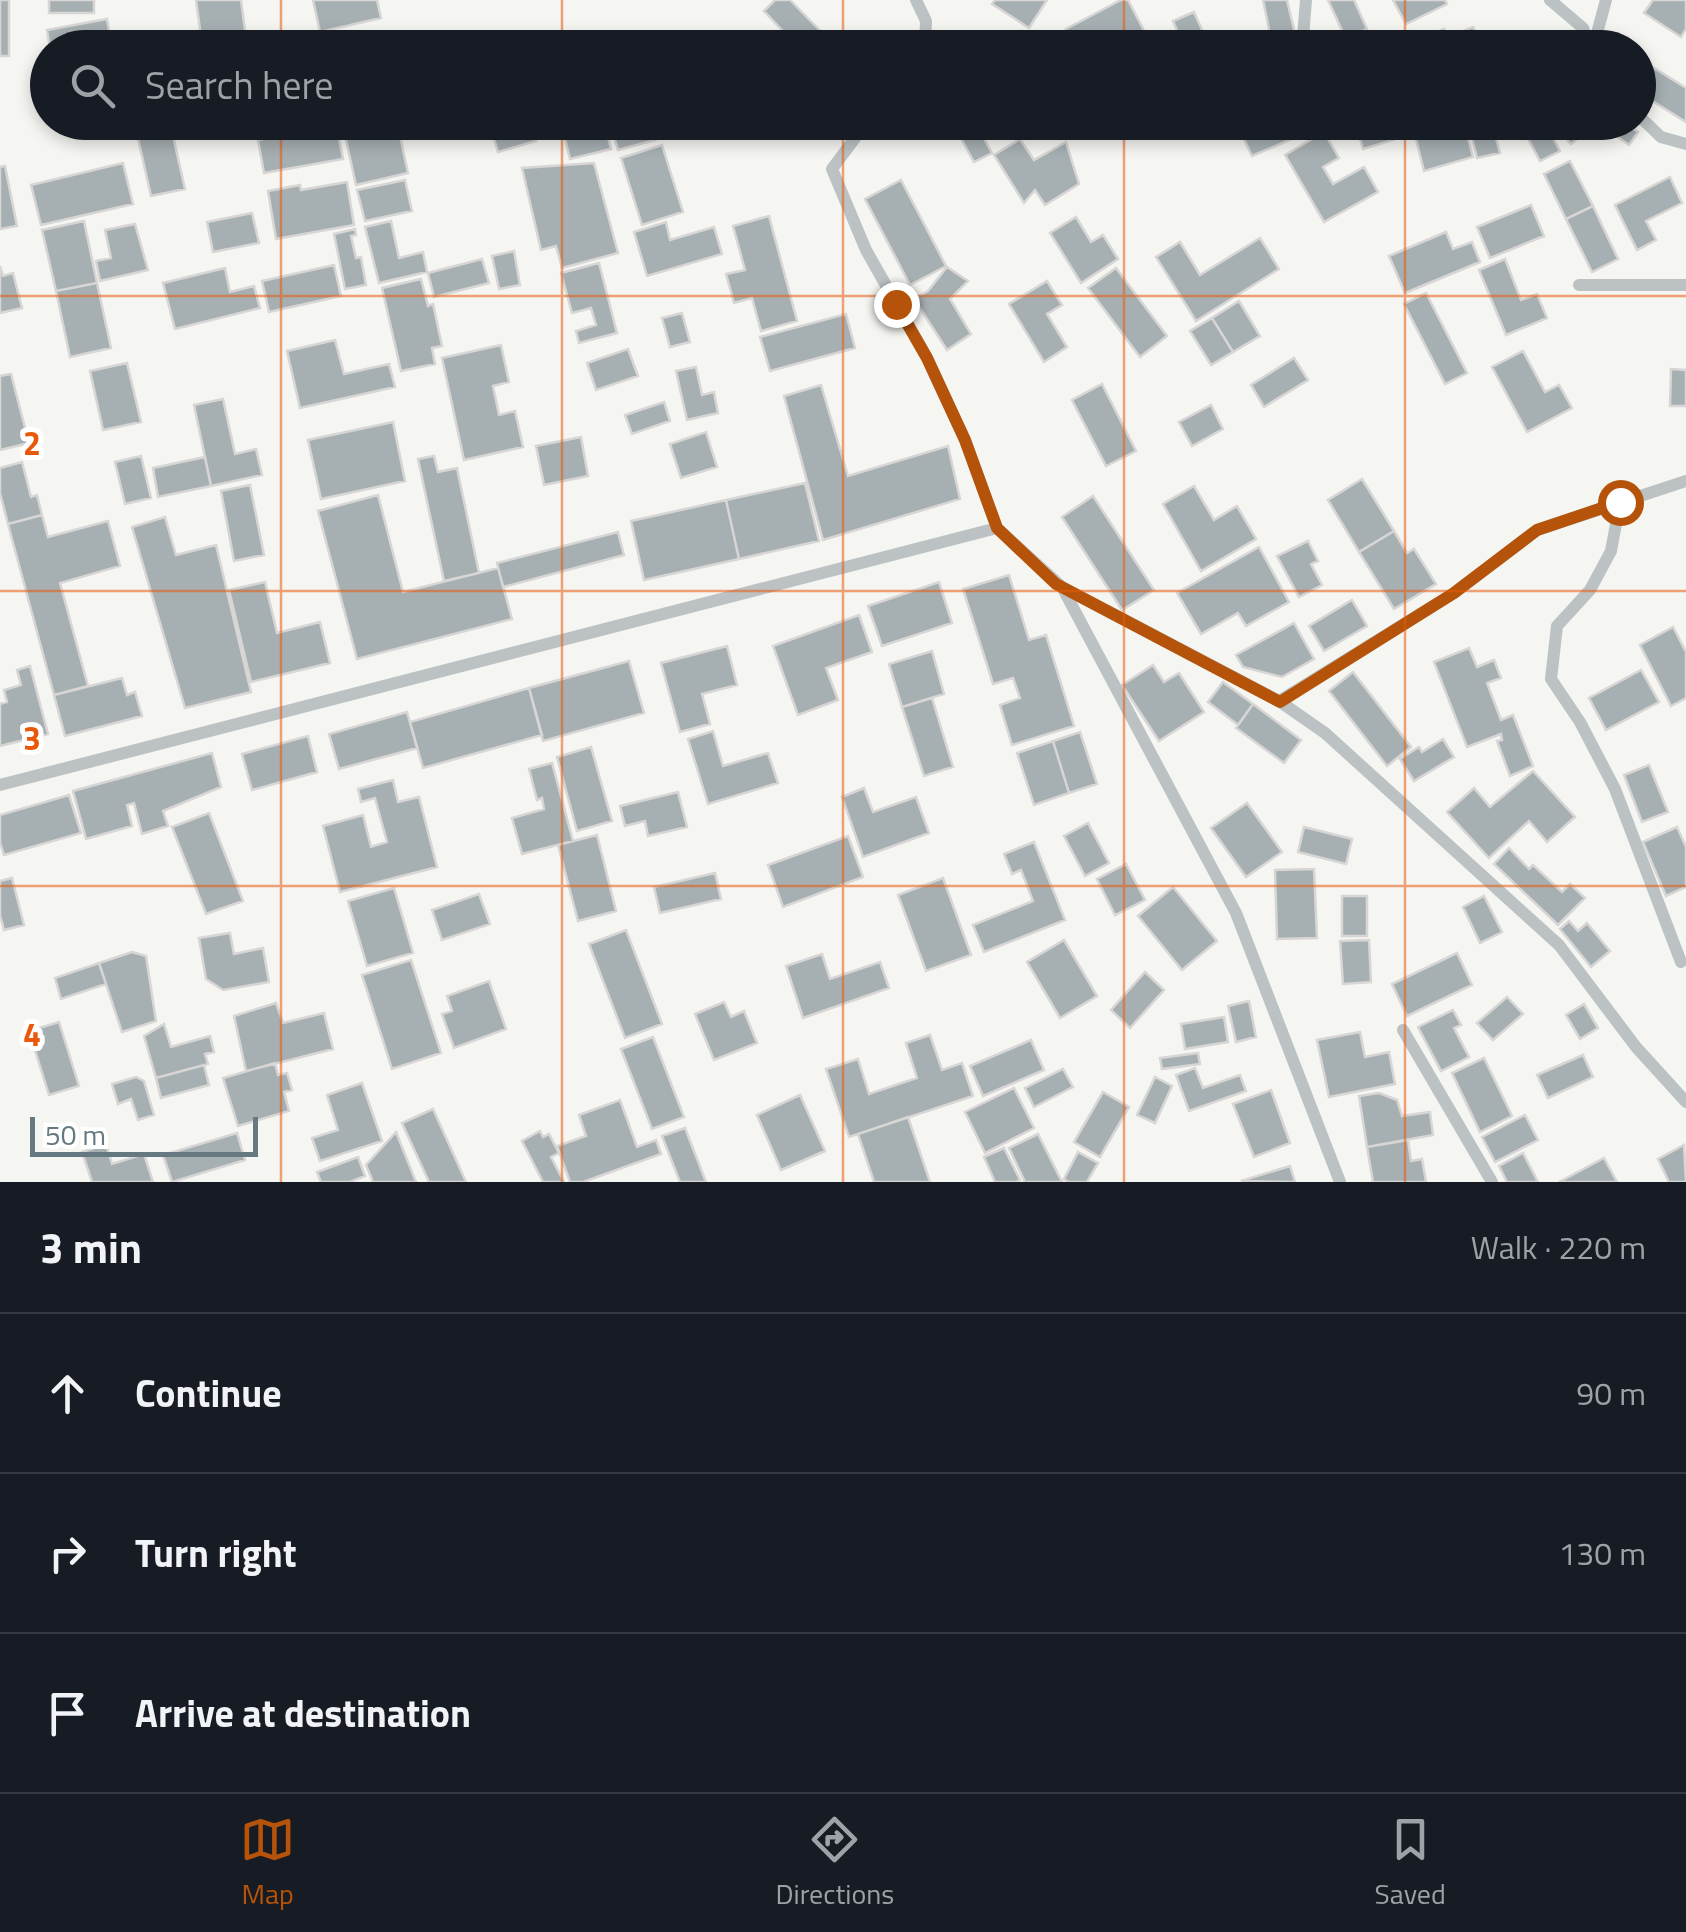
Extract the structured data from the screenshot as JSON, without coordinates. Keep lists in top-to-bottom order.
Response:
{
  "scale_bar": "50 m",
  "page": {
    "search": "Search here",
    "scale": "50 m",
    "heading": ["3 min", "Walk · 220 m"],
    "list": [
      ["Continue", "90 m"],
      ["Turn right", "130 m"],
      "Arrive at destination"
    ],
    "nav": ["Map", "Directions", "Saved"]
  },
  "grid": {
    "rows": ["2", "3", "4"]
  }
}
